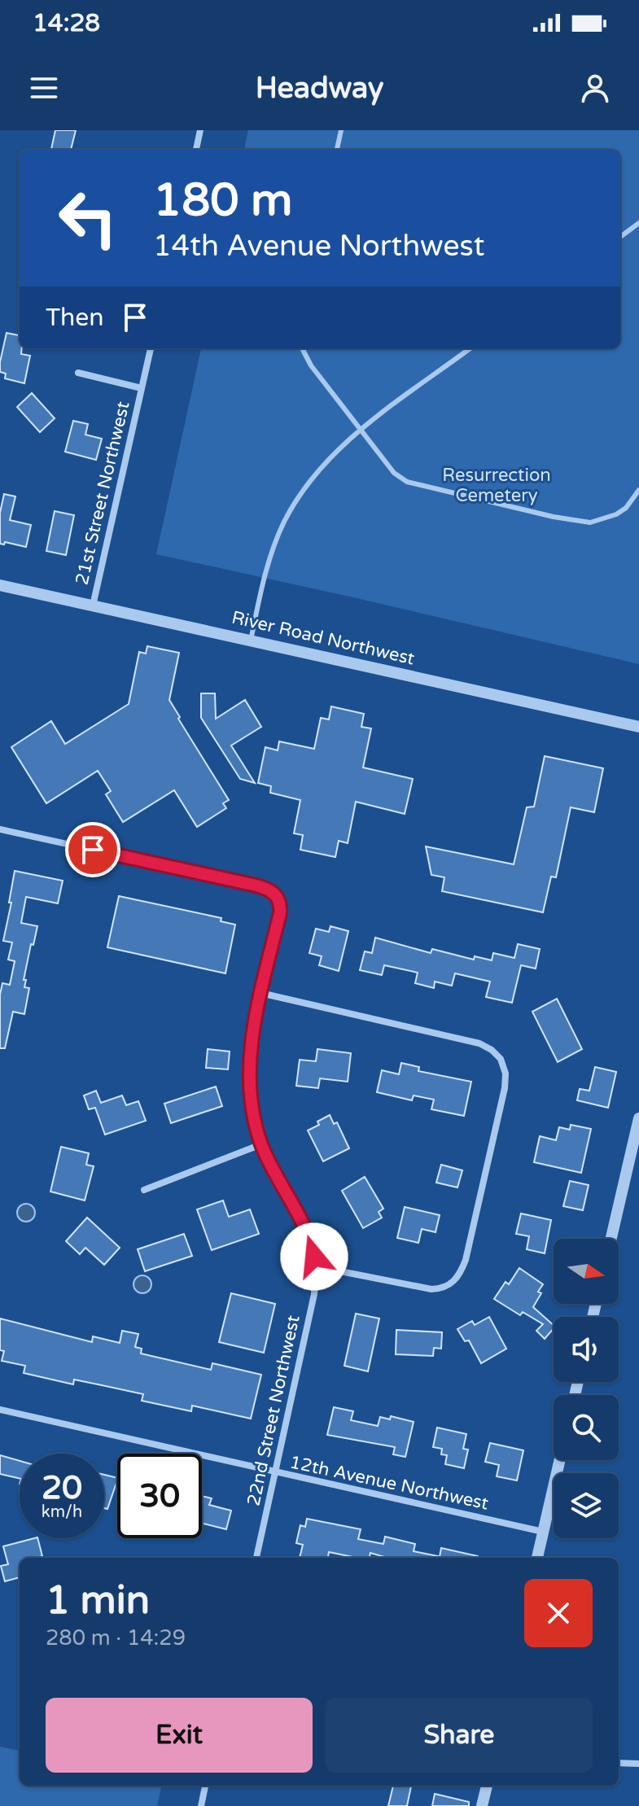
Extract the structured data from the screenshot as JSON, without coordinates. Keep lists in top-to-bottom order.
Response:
{
  "streets": {
    "street": [
      "21st Street Northwest",
      "River Road Northwest",
      "22nd Street Northwest",
      "12th Avenue Northwest"
    ]
  },
  "crossings": [
    ["21st Street Northwest", "River Road Northwest"],
    ["22nd Street Northwest", "12th Avenue Northwest"]
  ],
  "parks": ["Resurrection Cemetery"],
  "north": "right",
  "page": {
    "status": "14:28",
    "header": "Headway",
    "turn": ["180 m", "14th Avenue Northwest"],
    "then": "Then",
    "speed": "20 km/h",
    "limit": "30",
    "heading": ["1 min", "280 m · 14:29"],
    "buttons": ["Exit", "Share"]
  }
}
